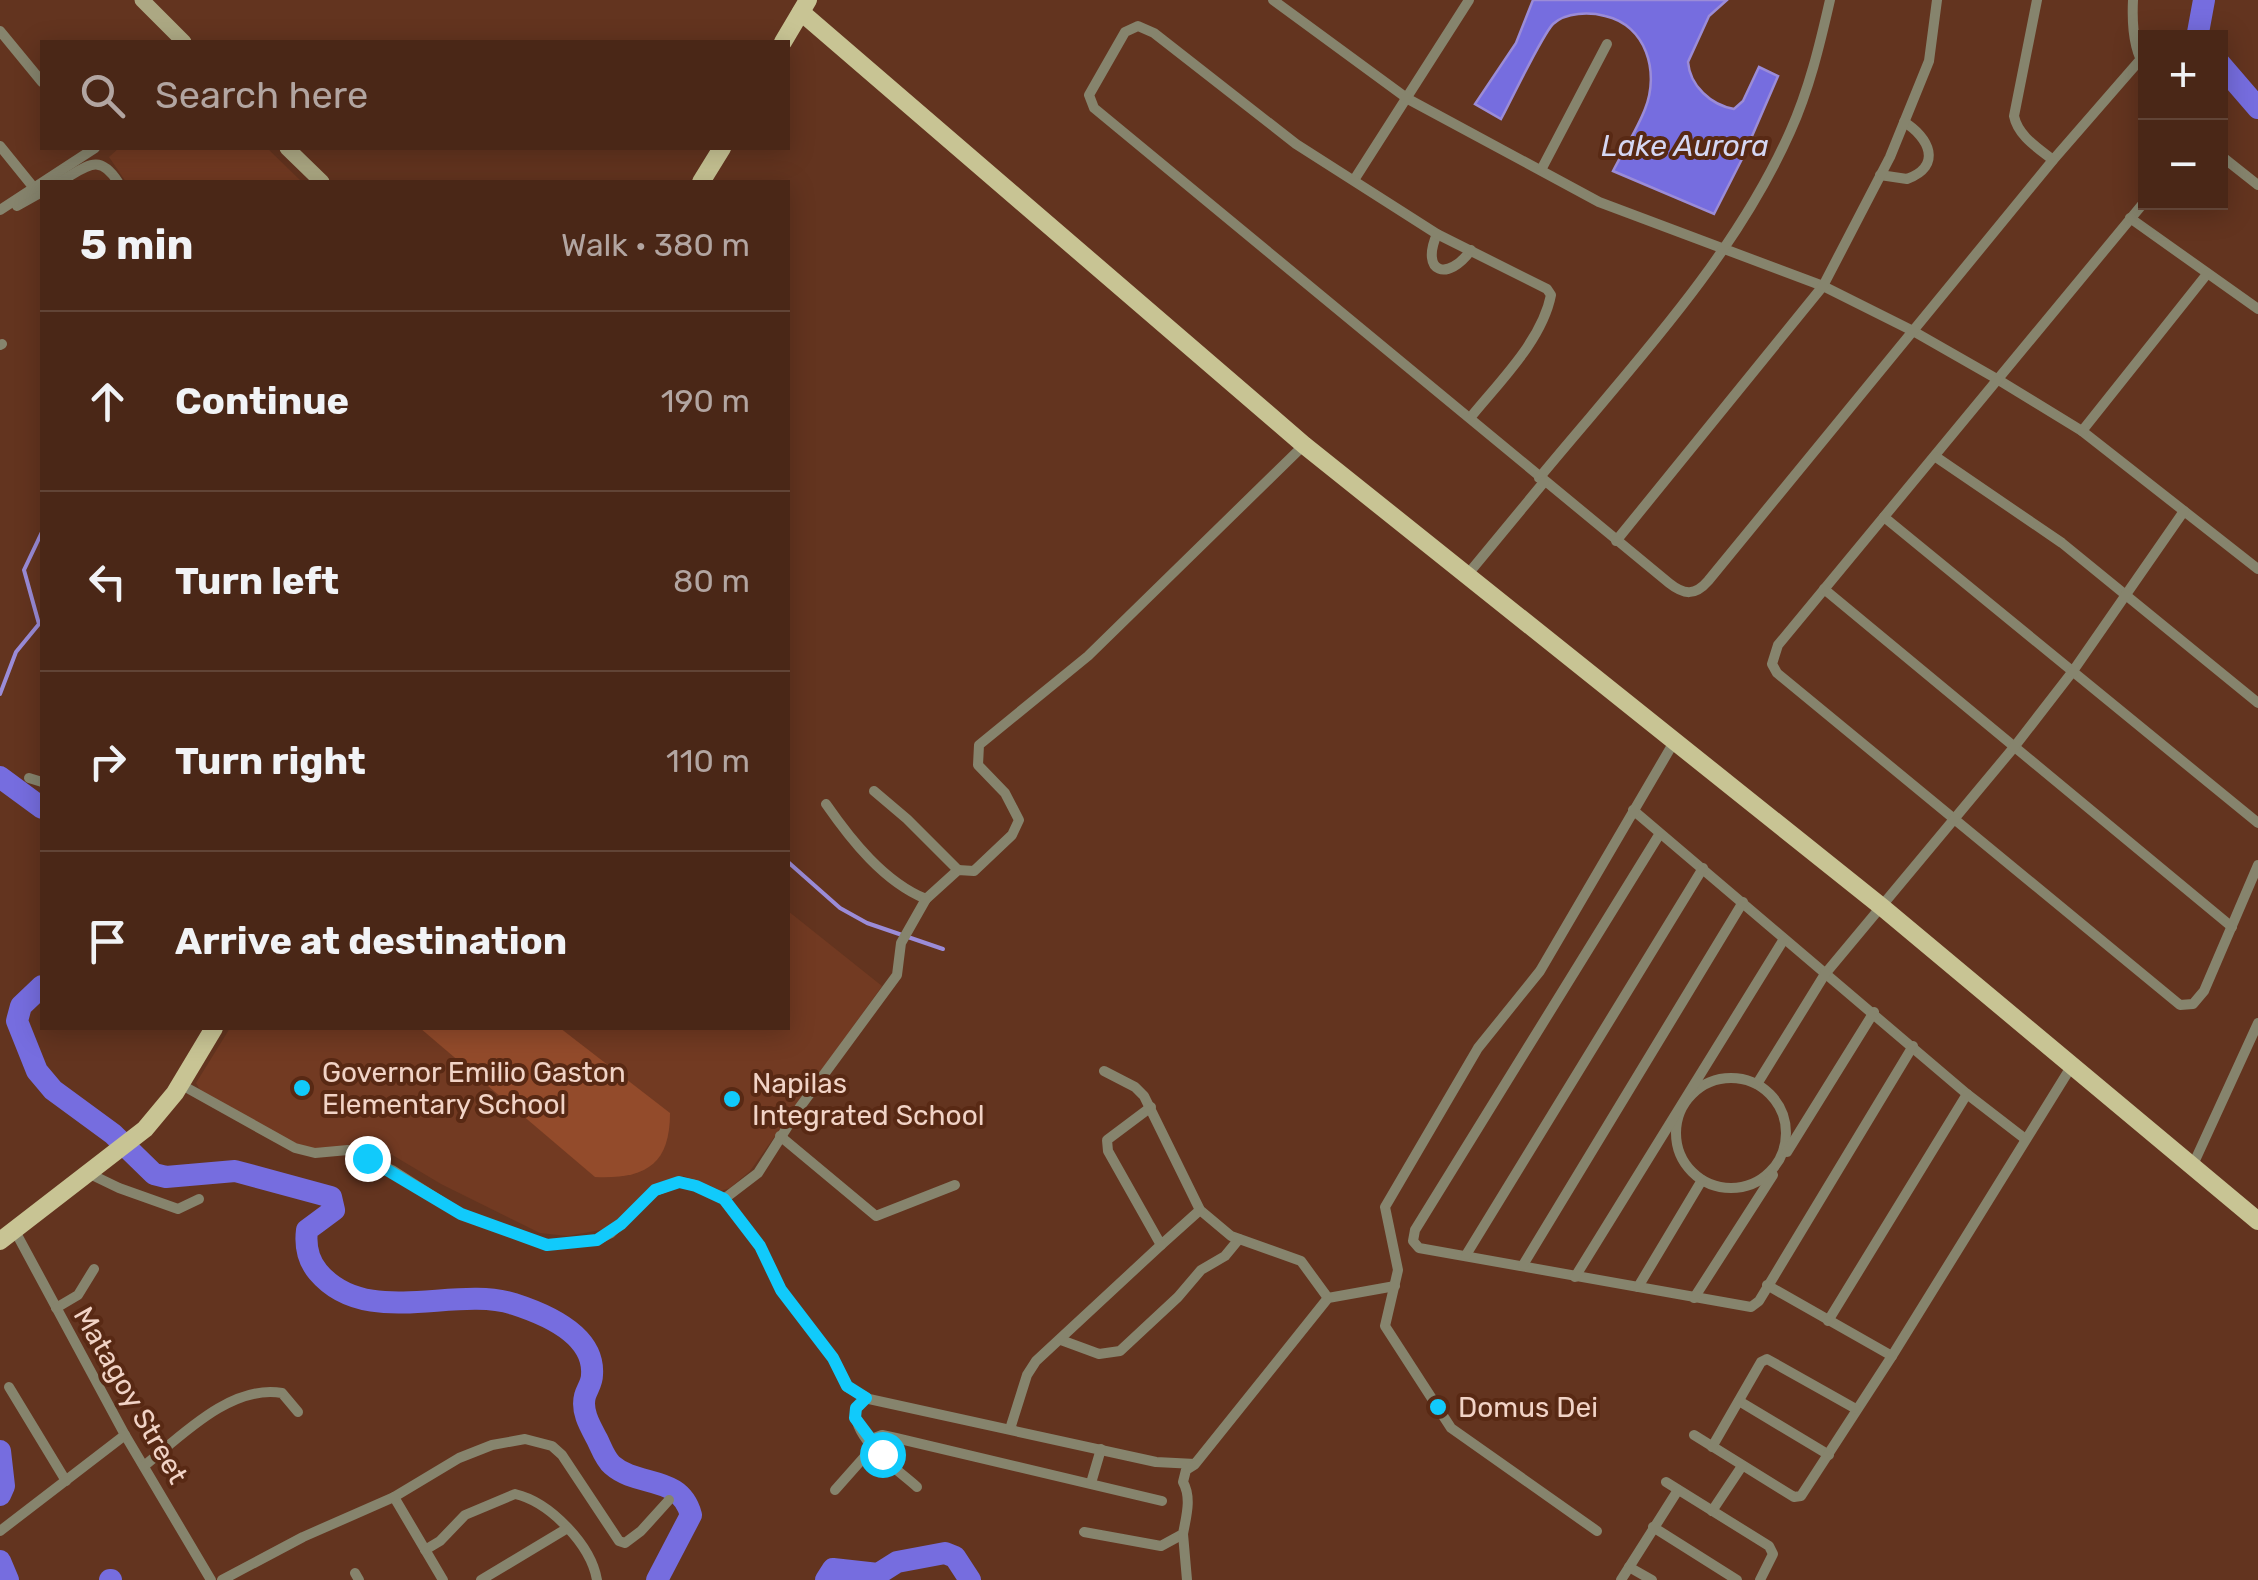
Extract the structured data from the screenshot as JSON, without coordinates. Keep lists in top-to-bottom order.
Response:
{
  "streets": {
    "street": ["Matagoy Street"]
  },
  "water": ["Lake Aurora"],
  "places": ["Governor Emilio Gaston Elementary School", "Napilas Integrated School", "Domus Dei"],
  "page": {
    "map_buttons": ["+", "−"],
    "search": "Search here",
    "heading": ["5 min", "Walk · 380 m"],
    "list": [
      ["Continue", "190 m"],
      ["Turn left", "80 m"],
      ["Turn right", "110 m"],
      "Arrive at destination"
    ]
  }
}
